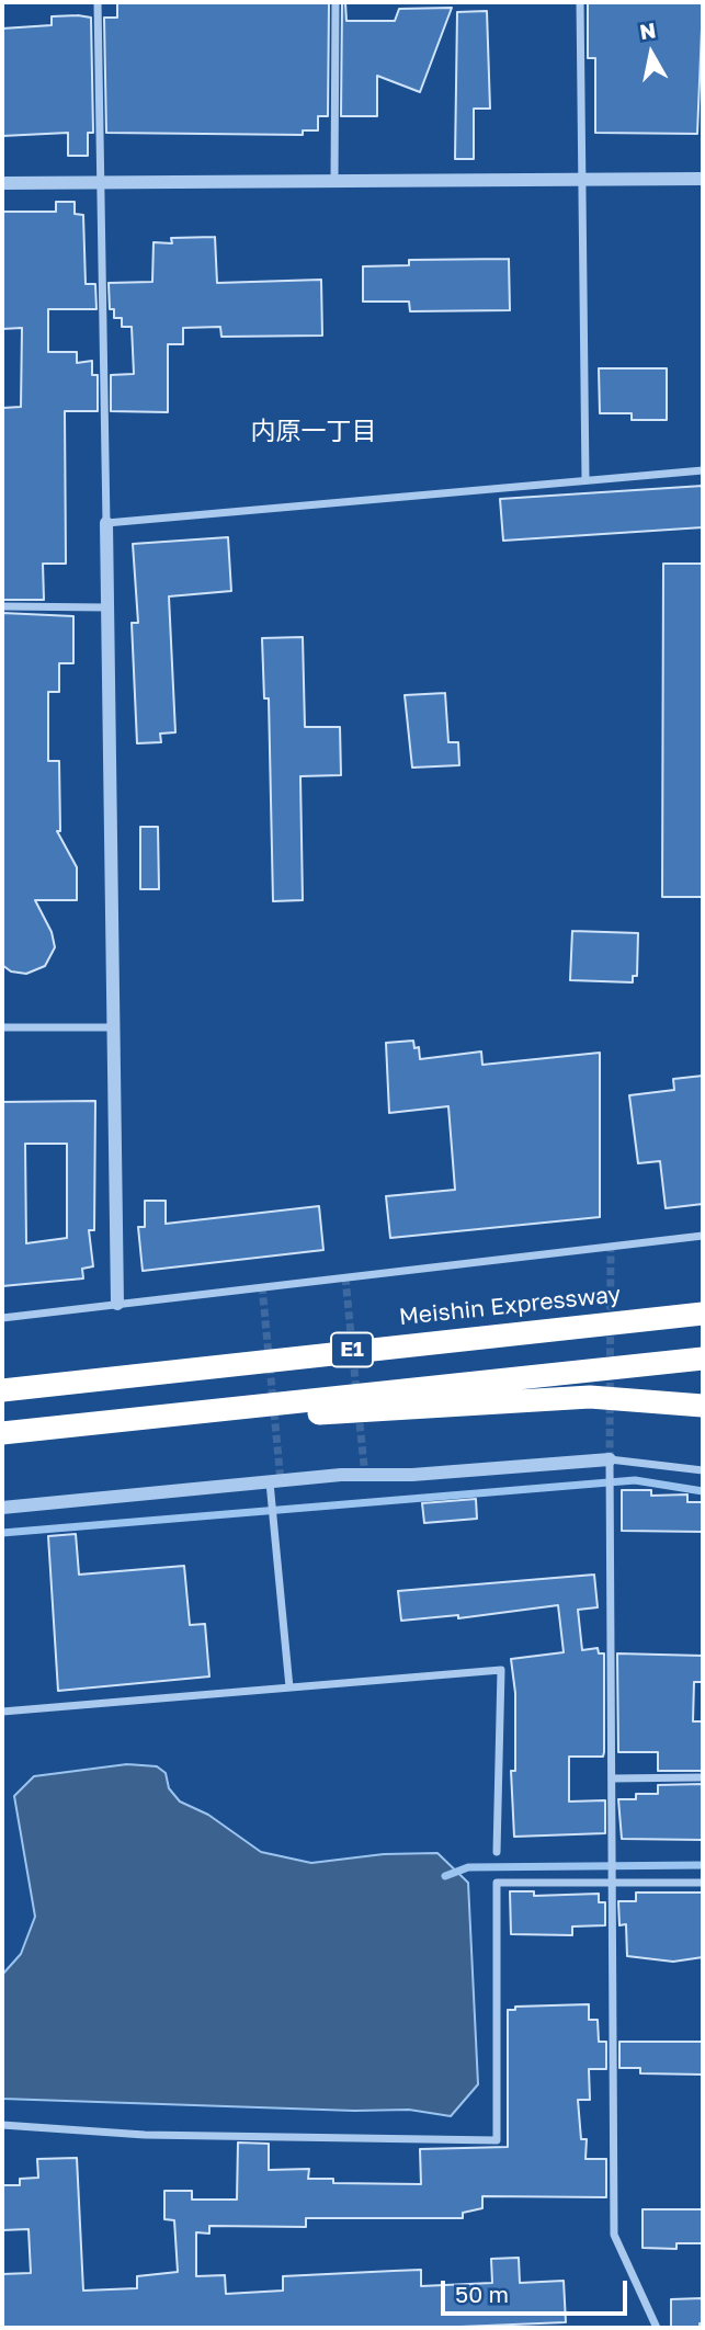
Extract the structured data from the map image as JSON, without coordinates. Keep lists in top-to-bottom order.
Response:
{
  "streets": {
    "highway": ["Meishin Expressway", "E1"]
  },
  "districts": ["内原一丁目"],
  "scale_bar": "50 m",
  "north": "top"
}
